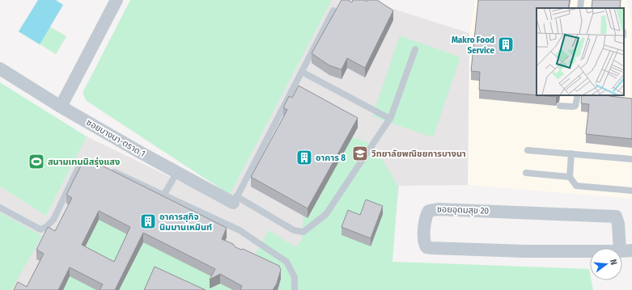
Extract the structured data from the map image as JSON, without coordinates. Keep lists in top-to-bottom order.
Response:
{
  "streets": {
    "street": ["ซอยบางนา-ตราด 1", "ซอยอุดมสุข 20"]
  },
  "places": {
    "building": ["Makro Food Service", "อาคาร 8", "อาคารสุกิจ นิมมานเหมินท์"],
    "school or university": ["วิทยาลัยพณิชยการบางนา"],
    "sports": ["สนามเทนนิสรุ่งแสง"]
  },
  "north": "right"
}
